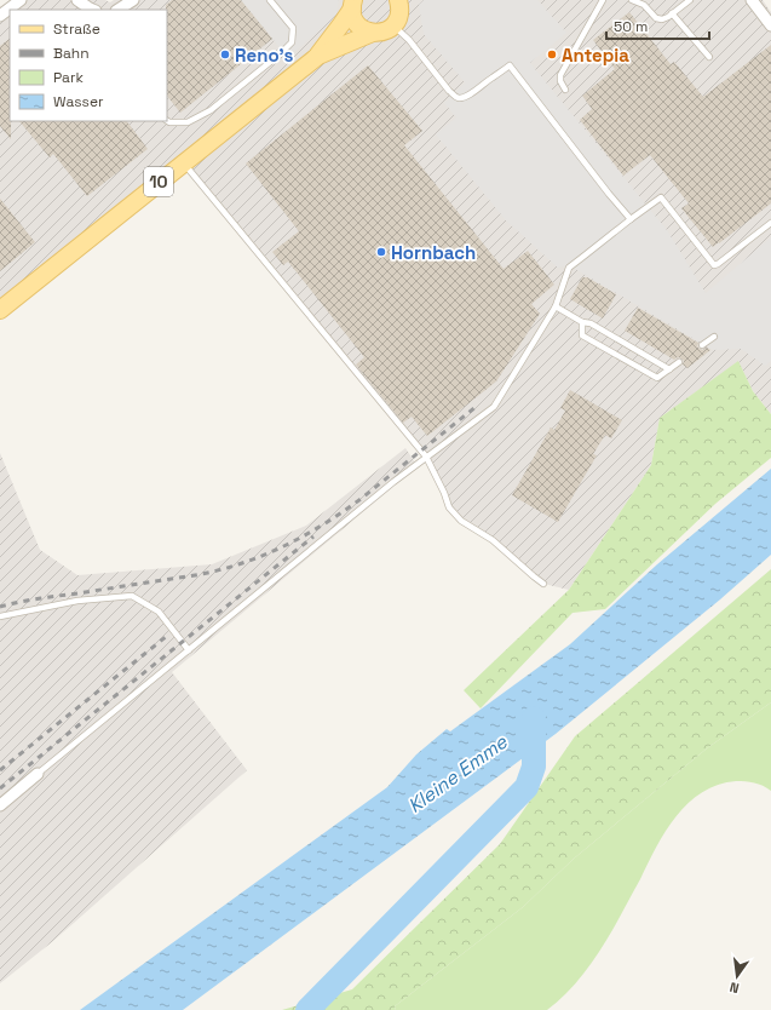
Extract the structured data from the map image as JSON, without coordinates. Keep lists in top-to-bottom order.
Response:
{
  "streets": {
    "main road": ["10"]
  },
  "water": ["Kleine Emme"],
  "places": ["Reno's", "Antepia", "Hornbach"],
  "legend": [
    "Straße",
    "Bahn",
    "Park",
    "Wasser"
  ],
  "scale_bar": "50 m",
  "north": "bottom"
}
